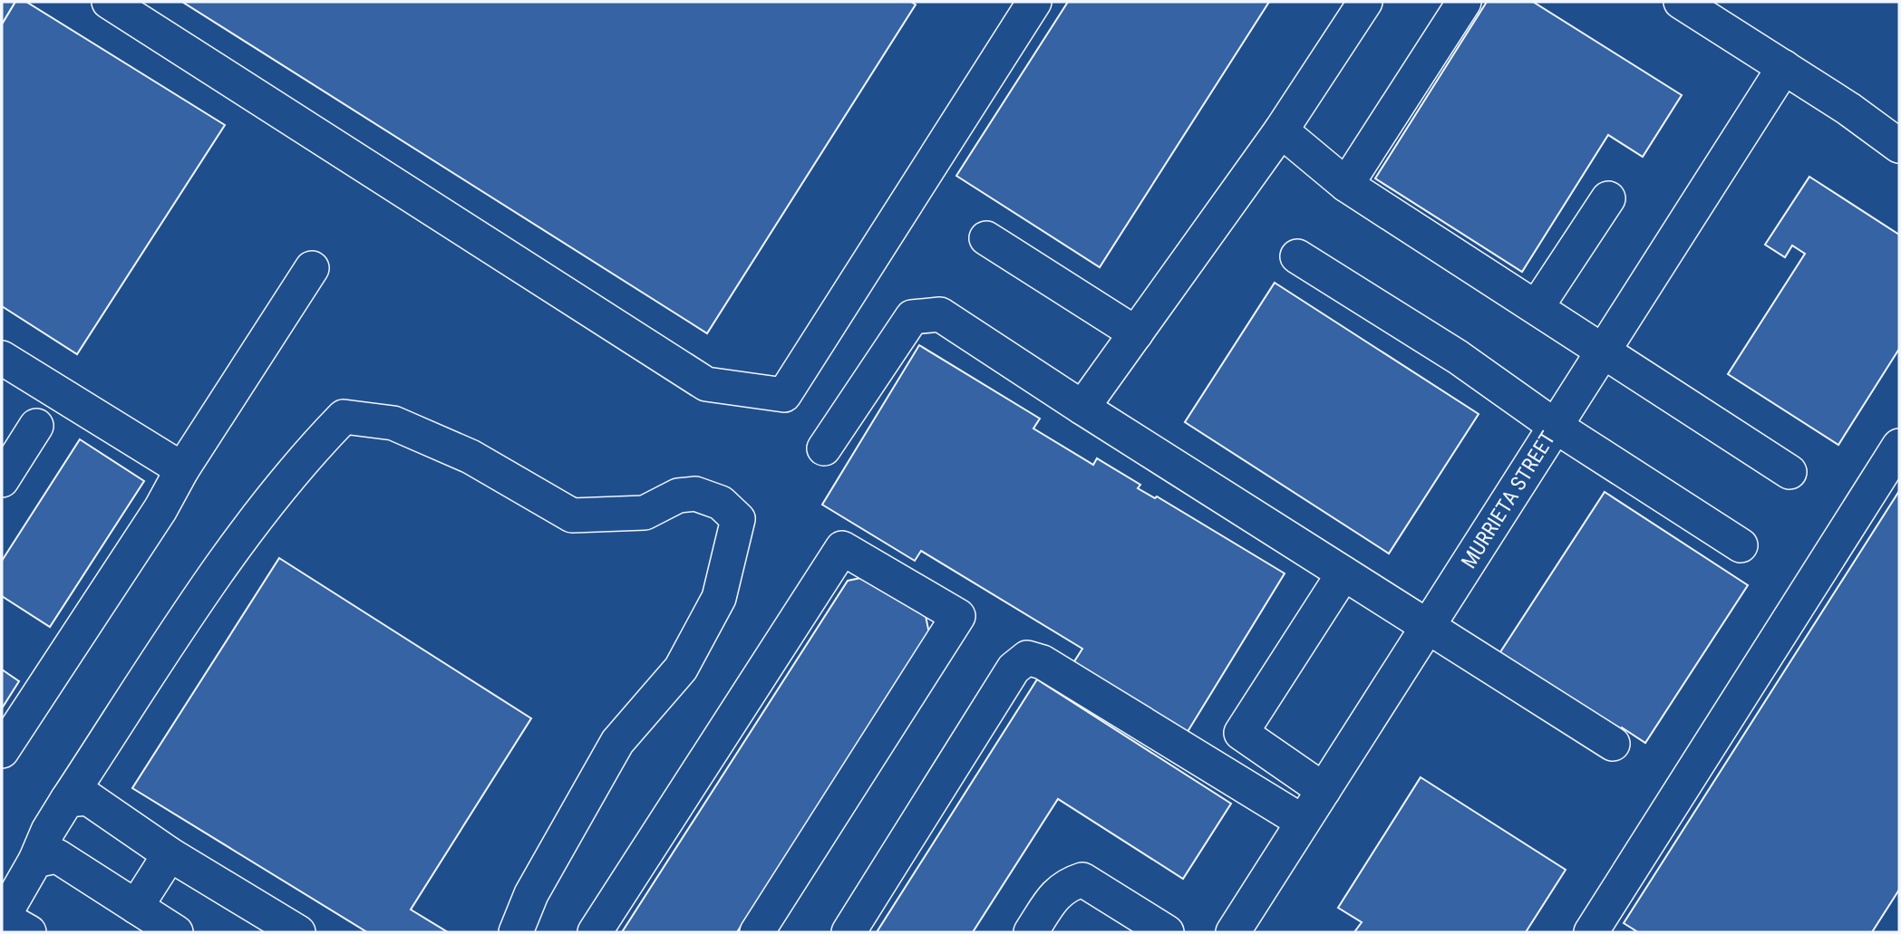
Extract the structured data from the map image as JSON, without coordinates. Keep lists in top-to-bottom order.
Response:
{
  "streets": {
    "street": ["MURRIETA STREET"]
  }
}
